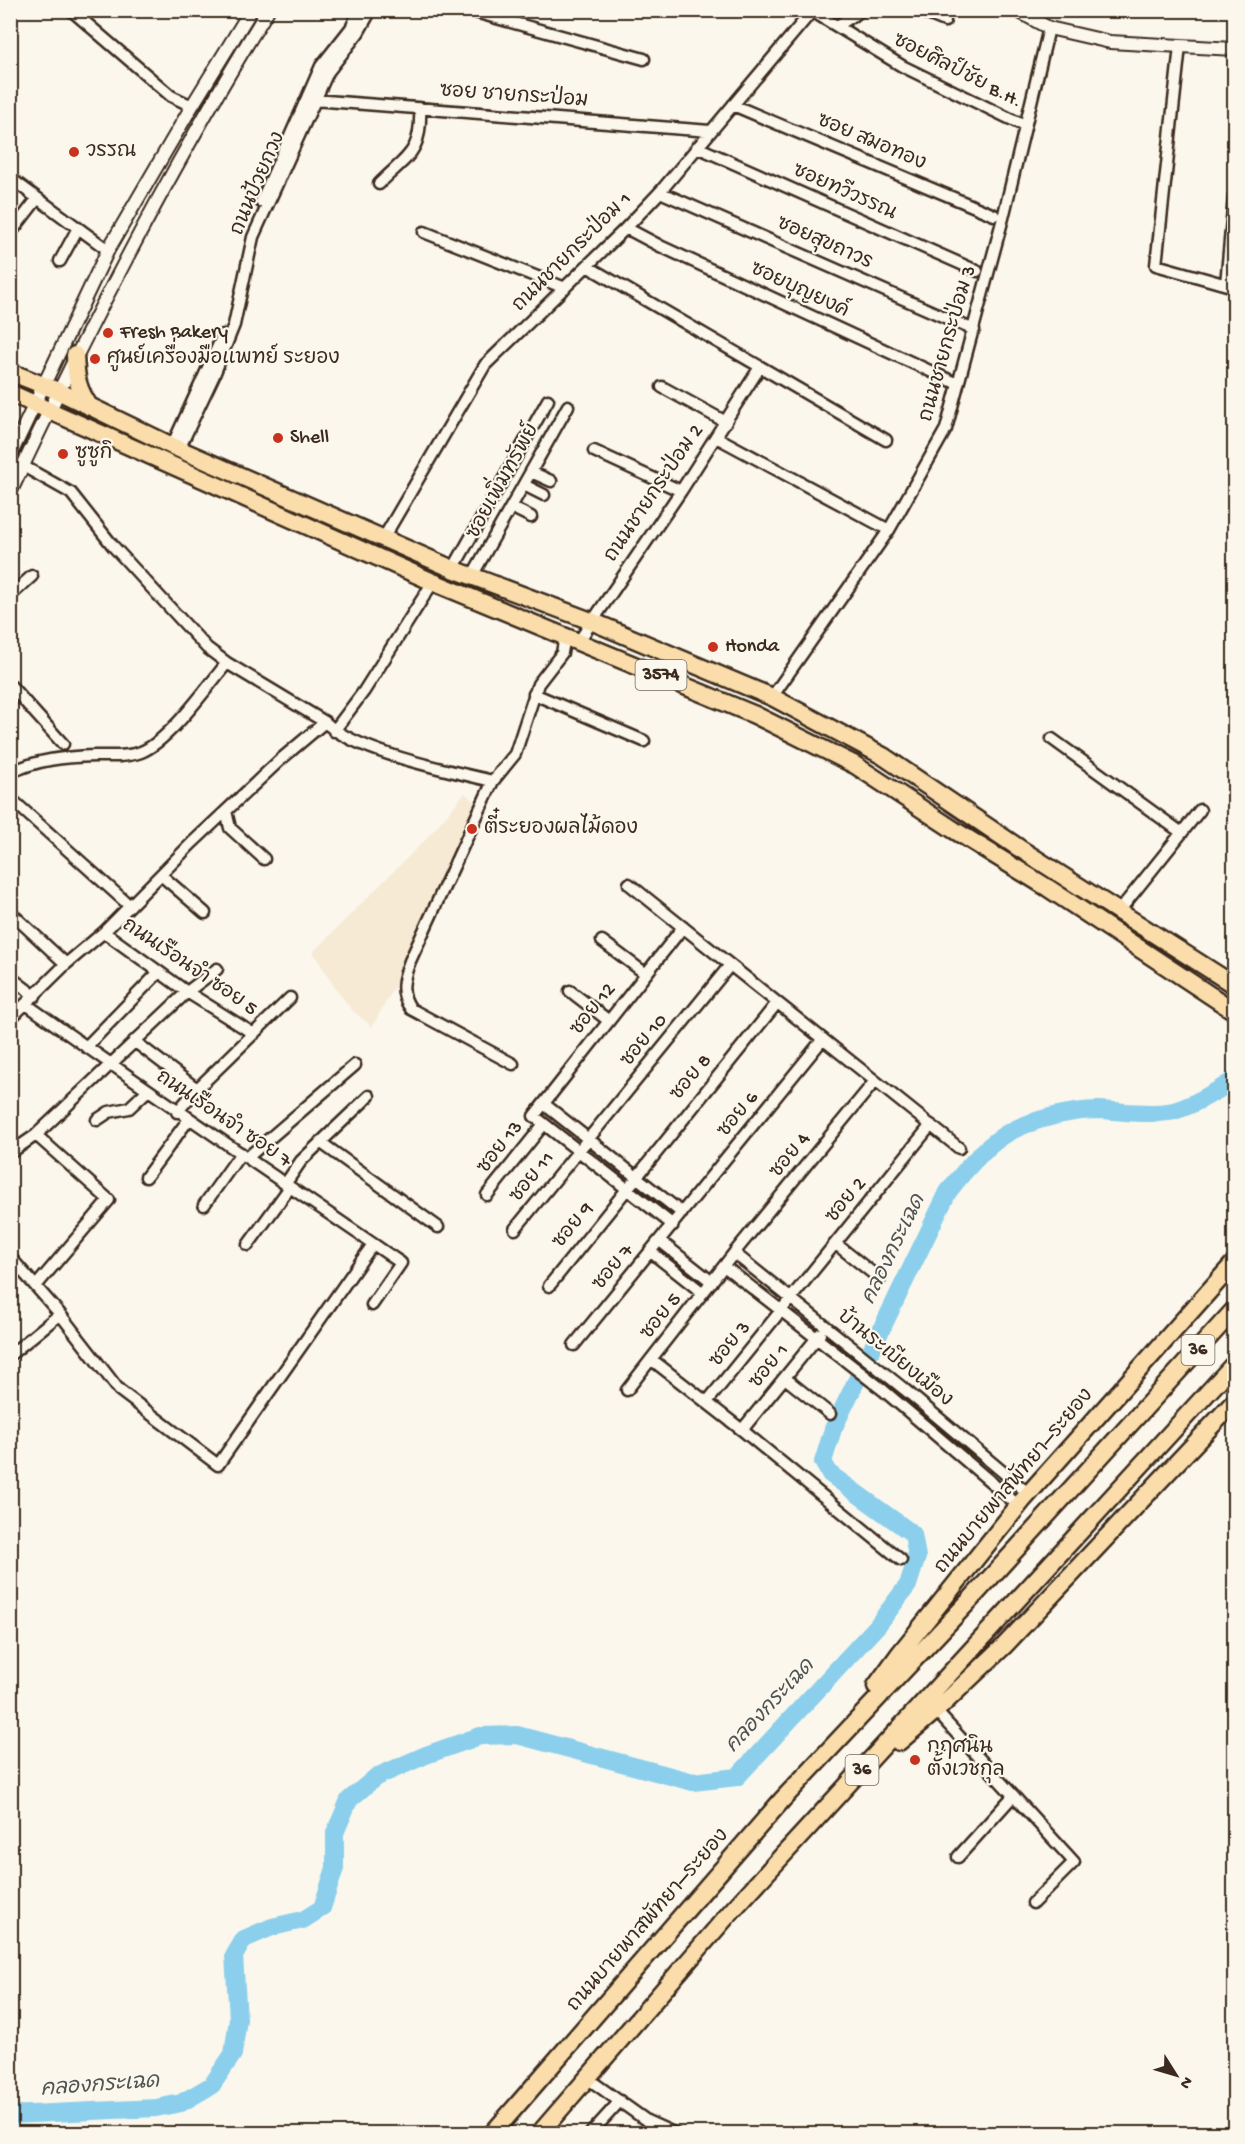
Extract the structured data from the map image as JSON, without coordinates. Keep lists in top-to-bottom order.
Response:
{
  "streets": {
    "main road": ["3574", "36", "ถนนบายพาสพัทยา–ระยอง"],
    "street": [
      "ซอยศิลป์ชัย B.H.",
      "ซอย ชายกระป่อม",
      "ซอย สมอทอง",
      "ถนนป้วยกวง",
      "ซอยทวีวรรณ",
      "ซอยสุขถาวร",
      "ถนนชายกระป่อม 1",
      "ซอยบุญยงค์",
      "ถนนชายกระป่อม 3",
      "ซอยเพิ่มทรัพย์",
      "ถนนชายกระป่อม 2",
      "ถนนเรือนจำ ซอย 5",
      "ซอย 12",
      "ซอย 10",
      "ซอย 8",
      "ซอย 6",
      "ถนนเรือนจำ ซอย 7",
      "ซอย 13",
      "ซอย 4",
      "ซอย 11",
      "ซอย 2",
      "ซอย 9",
      "ซอย 7",
      "ซอย 5",
      "ซอย 3",
      "บ้านระเบียงเมือง",
      "ซอย 1"
    ]
  },
  "crossings": [
    ["ซอยศิลป์ชัย B.H.", "ถนนชายกระป่อม 1"],
    ["ซอยศิลป์ชัย B.H.", "ถนนชายกระป่อม 3"],
    ["ซอย ชายกระป่อม", "ถนนป้วยกวง"],
    ["ซอย ชายกระป่อม", "ถนนชายกระป่อม 1"],
    ["ซอย สมอทอง", "ถนนชายกระป่อม 1"],
    ["ถนนป้วยกวง", "3574"],
    ["ซอยทวีวรรณ", "ถนนชายกระป่อม 1"],
    ["ซอยสุขถาวร", "ถนนชายกระป่อม 1"],
    ["ซอยสุขถาวร", "ถนนชายกระป่อม 3"],
    ["ถนนชายกระป่อม 1", "ซอยบุญยงค์"],
    ["ถนนชายกระป่อม 1", "3574"],
    ["ซอยบุญยงค์", "ถนนชายกระป่อม 3"],
    ["ถนนชายกระป่อม 3", "3574"],
    ["ซอยเพิ่มทรัพย์", "3574"],
    ["ถนนชายกระป่อม 2", "3574"],
    ["ซอย 12", "ซอย 13"],
    ["ซอย 10", "ซอย 11"],
    ["ซอย 8", "ซอย 9"],
    ["ซอย 6", "ซอย 7"],
    ["ซอย 4", "ซอย 5"],
    ["ซอย 4", "บ้านระเบียงเมือง"],
    ["ซอย 2", "ซอย 3"],
    ["ซอย 2", "บ้านระเบียงเมือง"],
    ["ซอย 5", "บ้านระเบียงเมือง"],
    ["ซอย 3", "บ้านระเบียงเมือง"],
    ["บ้านระเบียงเมือง", "ซอย 1"],
    ["บ้านระเบียงเมือง", "ถนนบายพาสพัทยา–ระยอง"]
  ],
  "water": ["คลองกระเฉด"],
  "places": [
    "วรรณ",
    "Fresh Bakery",
    "ศูนย์เครื่องมือแพทย์ ระยอง",
    "Shell",
    "ซูซูกิ",
    "Honda",
    "ตี๋ระยองผลไม้ดอง",
    "กฤศนิน ตั้งเวชกุล"
  ],
  "north": "bottom right"
}
